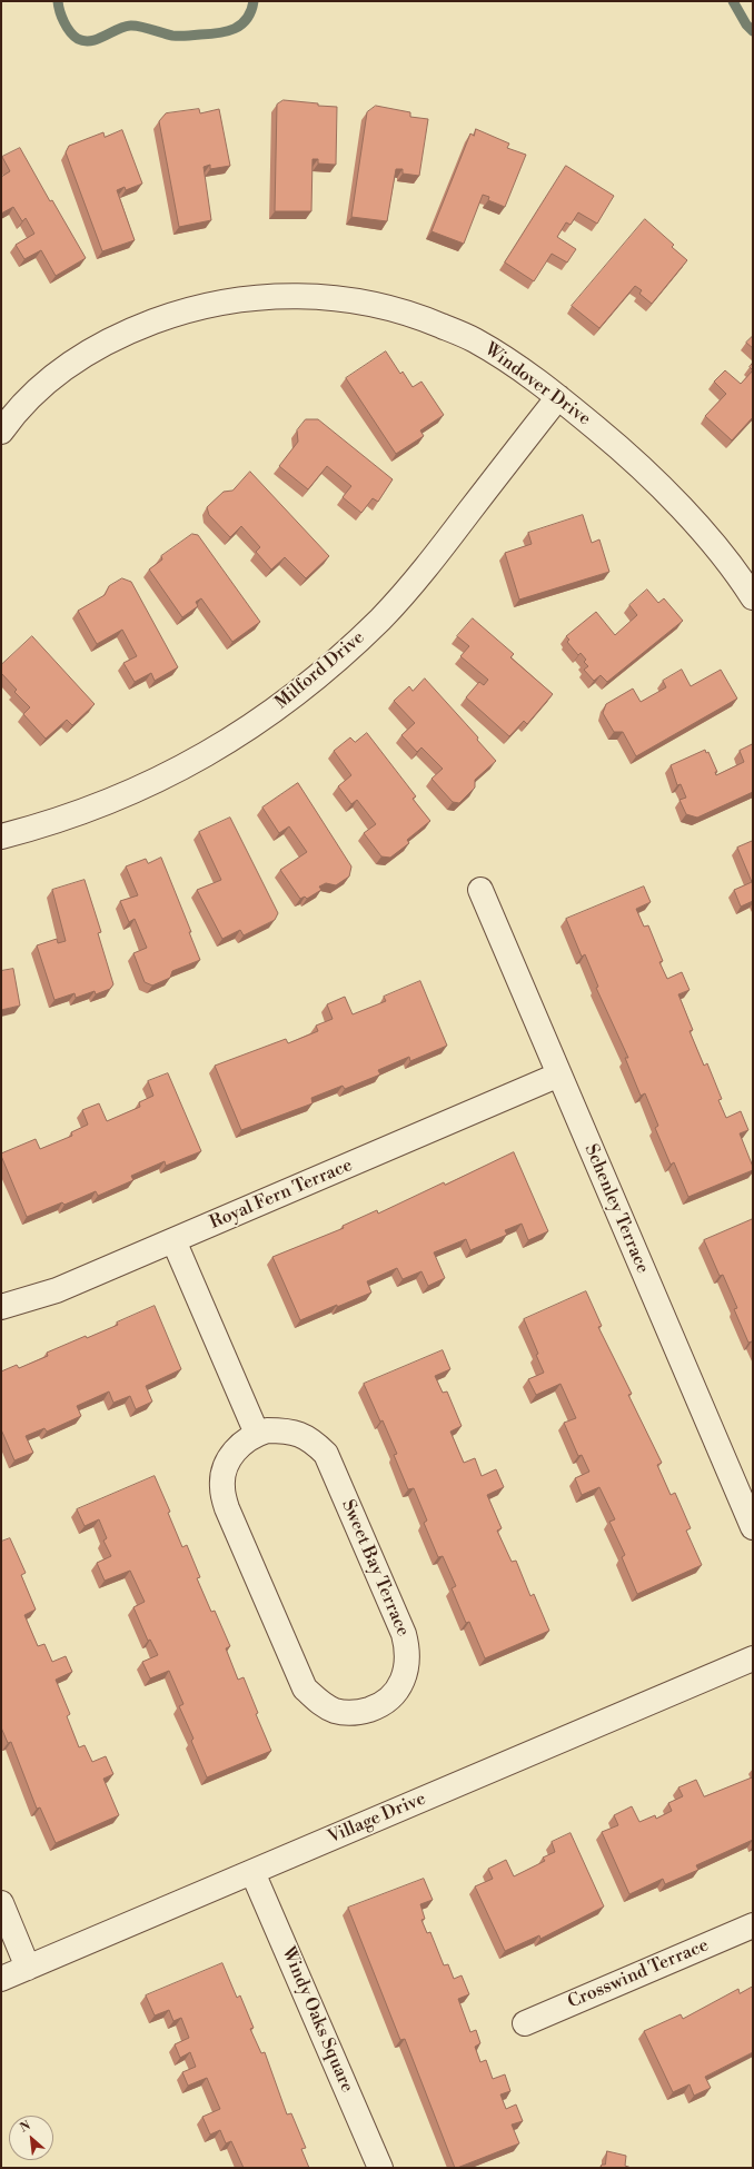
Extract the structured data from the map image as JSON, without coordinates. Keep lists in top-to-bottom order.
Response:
{
  "streets": {
    "street": [
      "Windover Drive",
      "Milford Drive",
      "Royal Fern Terrace",
      "Schenley Terrace",
      "Sweet Bay Terrace",
      "Village Drive",
      "Crosswind Terrace",
      "Windy Oaks Square"
    ]
  },
  "crossings": [
    ["Windover Drive", "Milford Drive"],
    ["Royal Fern Terrace", "Schenley Terrace"],
    ["Village Drive", "Windy Oaks Square"]
  ],
  "north": "top left"
}
